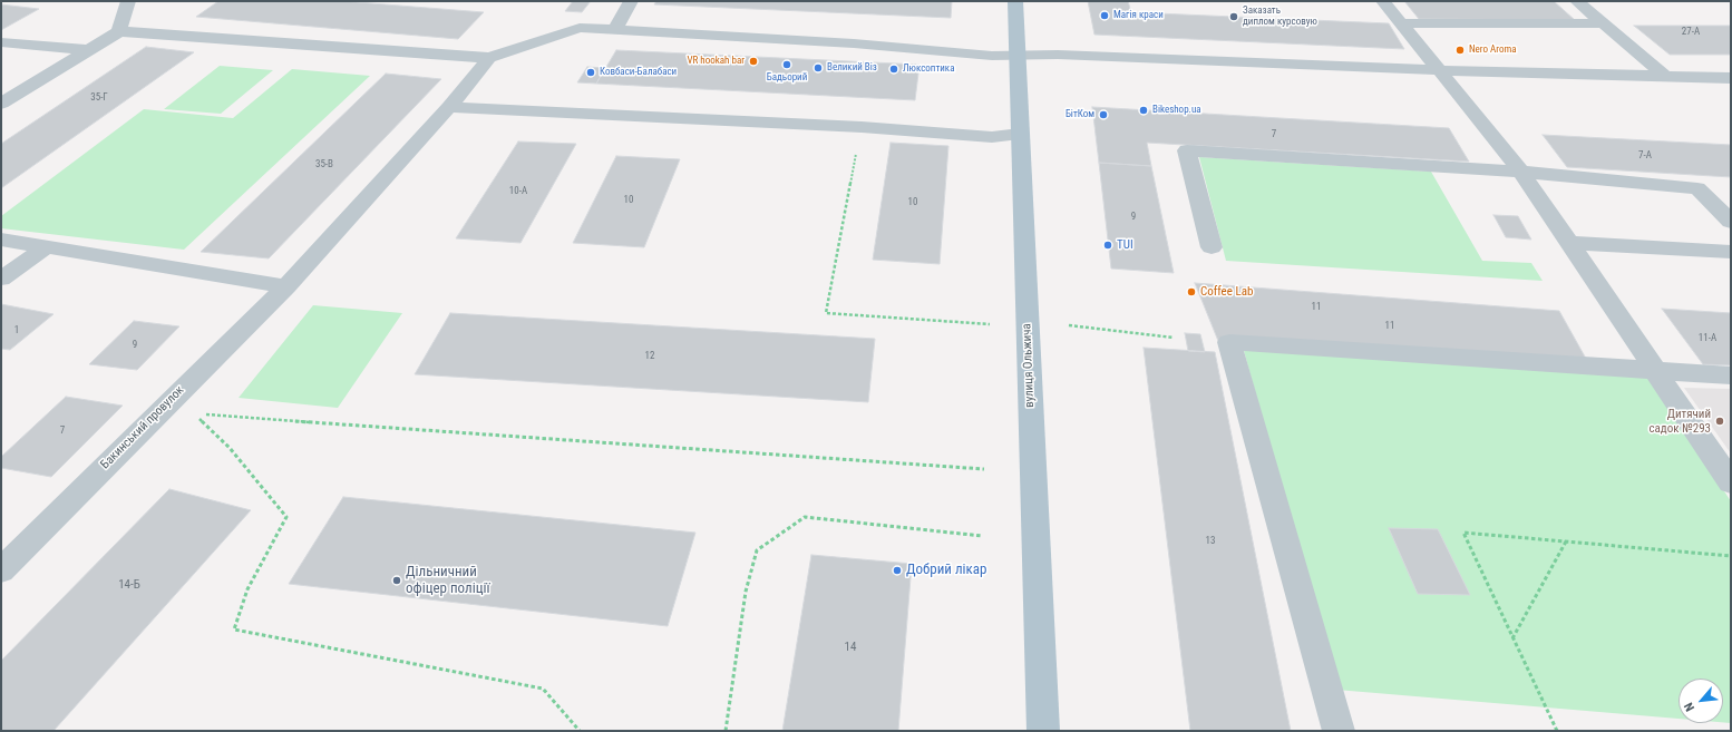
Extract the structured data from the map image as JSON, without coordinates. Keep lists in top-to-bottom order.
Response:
{
  "streets": {
    "main road": ["вулиця Ольжича"],
    "street": ["Бакинський провулок"]
  },
  "places": [
    "Магія краси",
    "Заказать диплом курсовую",
    "Nero Aroma",
    "VR hookah bar",
    "Бадьорий",
    "Великий Віз",
    "Люксоптика",
    "Ковбаси-Балабаси",
    "Bikeshop.ua",
    "БітКом",
    "TUI",
    "Coffee Lab",
    "Дитячий садок №293",
    "Добрий лікар",
    "Дільничний офіцер поліції"
  ],
  "house_numbers": [
    "27-А",
    "35-Г",
    "7",
    "7-А",
    "35-В",
    "10-А",
    "10",
    "10",
    "9",
    "11",
    "11",
    "1",
    "11-А",
    "9",
    "12",
    "7",
    "13",
    "14-Б",
    "14"
  ],
  "north": "bottom left"
}
